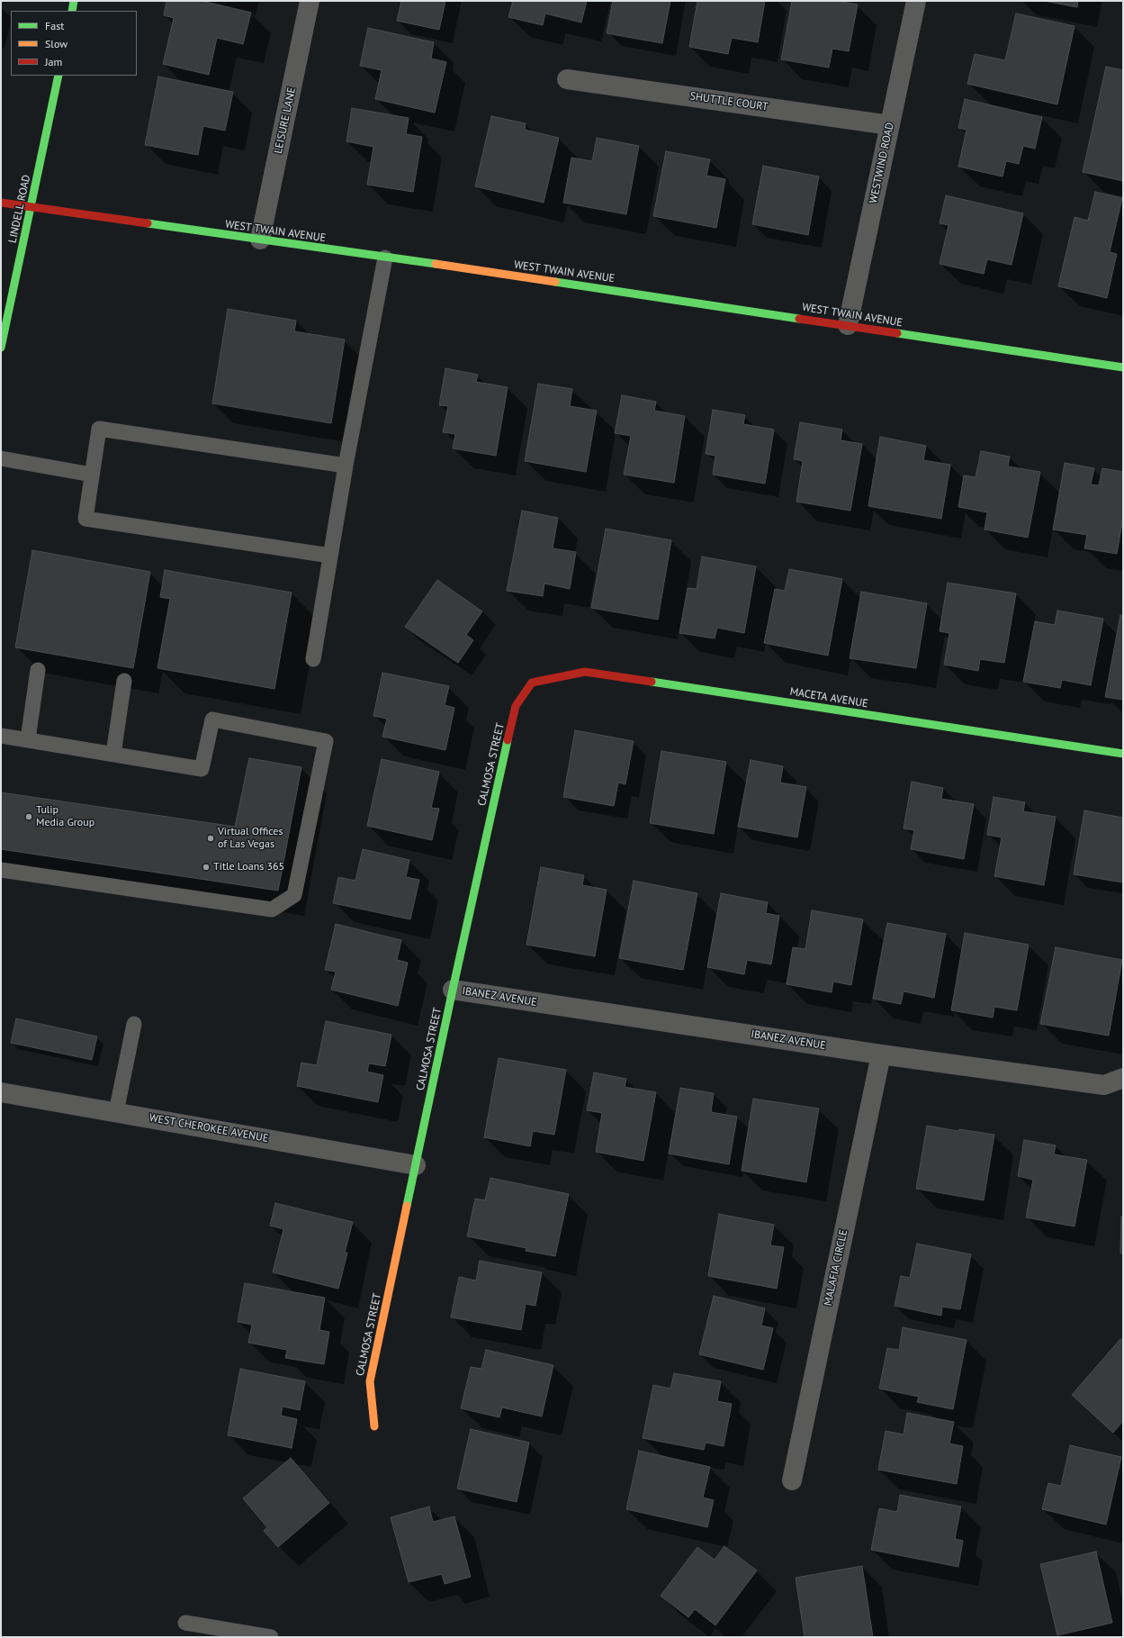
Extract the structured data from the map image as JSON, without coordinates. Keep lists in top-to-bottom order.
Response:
{
  "streets": {
    "street": [
      "SHUTTLE COURT",
      "LEISURE LANE",
      "WESTWIND ROAD",
      "LINDELL ROAD",
      "WEST TWAIN AVENUE",
      "MACETA AVENUE",
      "CALMOSA STREET",
      "IBANEZ AVENUE",
      "WEST CHEROKEE AVENUE",
      "MALAFIA CIRCLE"
    ]
  },
  "crossings": [
    ["SHUTTLE COURT", "WESTWIND ROAD"],
    ["LEISURE LANE", "WEST TWAIN AVENUE"],
    ["WESTWIND ROAD", "WEST TWAIN AVENUE"],
    ["LINDELL ROAD", "WEST TWAIN AVENUE"],
    ["MACETA AVENUE", "CALMOSA STREET"],
    ["CALMOSA STREET", "IBANEZ AVENUE"],
    ["CALMOSA STREET", "WEST CHEROKEE AVENUE"],
    ["IBANEZ AVENUE", "MALAFIA CIRCLE"]
  ],
  "places": ["Tulip Media Group", "Virtual Offices of Las Vegas", "Title Loans 365"],
  "legend": ["Fast", "Slow", "Jam"]
}
